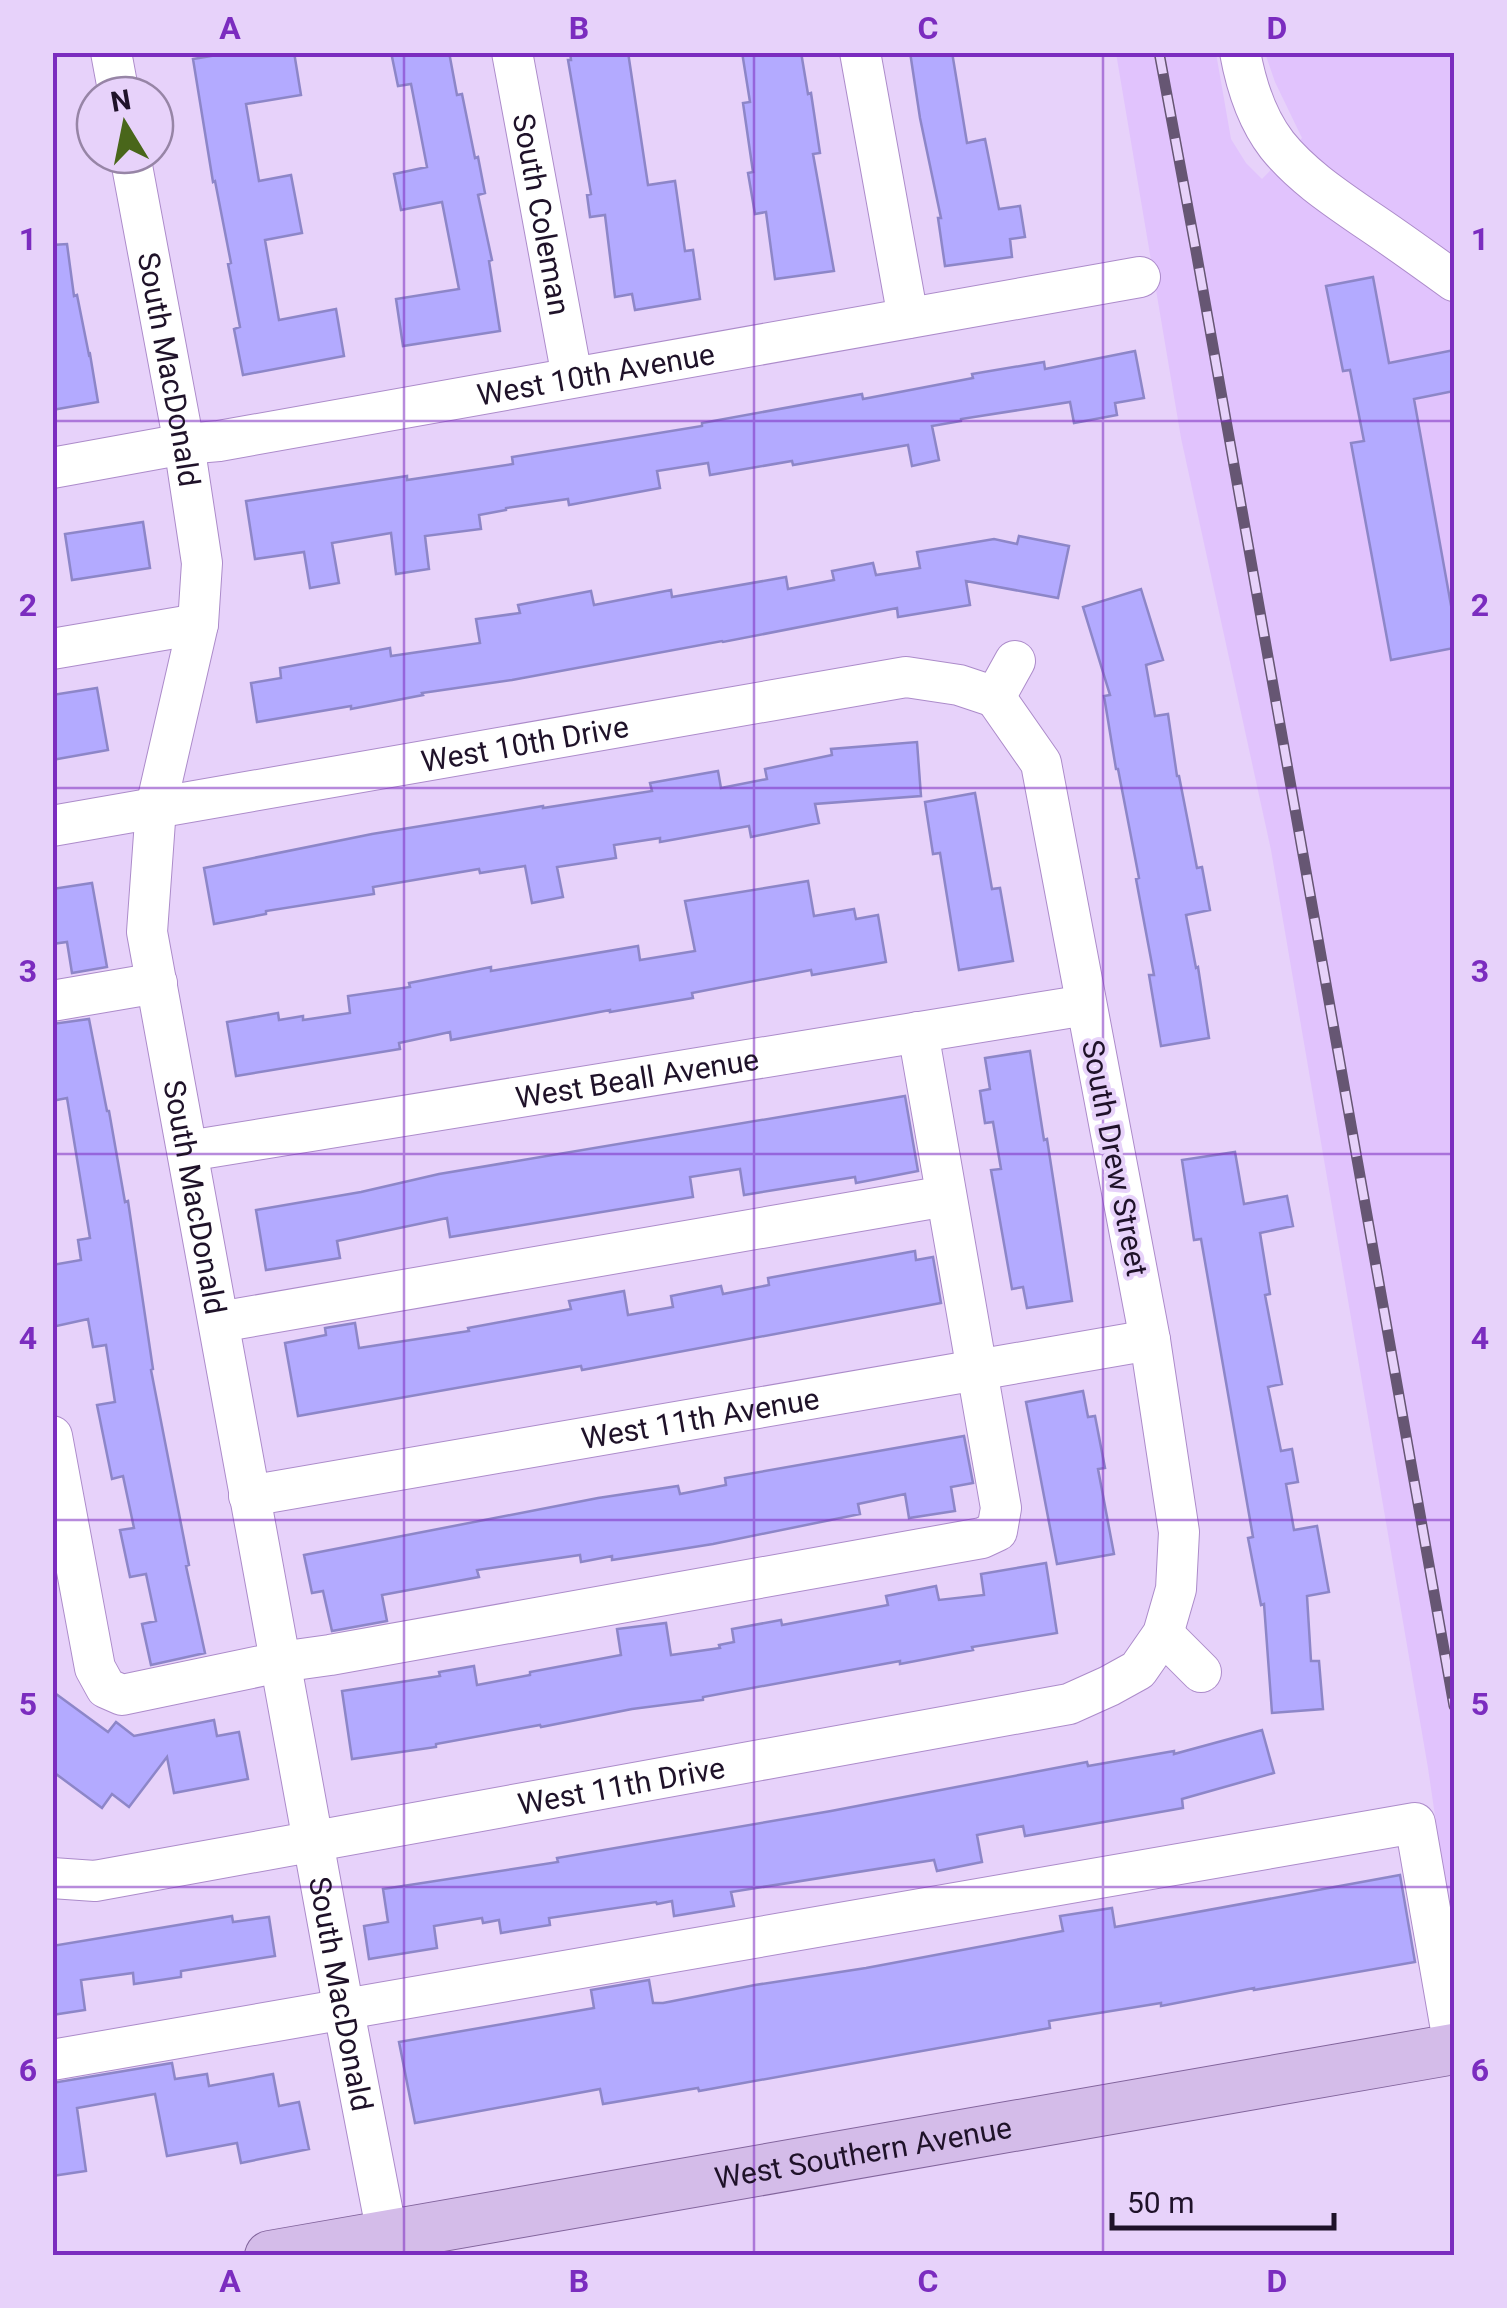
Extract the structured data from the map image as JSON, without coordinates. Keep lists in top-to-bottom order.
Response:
{
  "streets": {
    "main road": ["West Southern Avenue"],
    "street": [
      "South Coleman",
      "South MacDonald",
      "West 10th Avenue",
      "West 10th Drive",
      "West Beall Avenue",
      "South Drew Street",
      "West 11th Avenue",
      "West 11th Drive"
    ]
  },
  "crossings": [
    ["South Coleman", "West 10th Avenue"],
    ["South MacDonald", "West 10th Avenue"],
    ["South MacDonald", "West 10th Drive"],
    ["South MacDonald", "West Beall Avenue"],
    ["South MacDonald", "West 11th Avenue"],
    ["South MacDonald", "West 11th Drive"],
    ["South MacDonald", "West Southern Avenue"],
    ["West 10th Drive", "South Drew Street"],
    ["West Beall Avenue", "South Drew Street"],
    ["South Drew Street", "West 11th Avenue"],
    ["South Drew Street", "West 11th Drive"]
  ],
  "scale_bar": "50 m",
  "north": "top",
  "grid": {
    "columns": [
      "A",
      "B",
      "C",
      "D"
    ],
    "rows": [
      "1",
      "2",
      "3",
      "4",
      "5",
      "6"
    ]
  }
}
